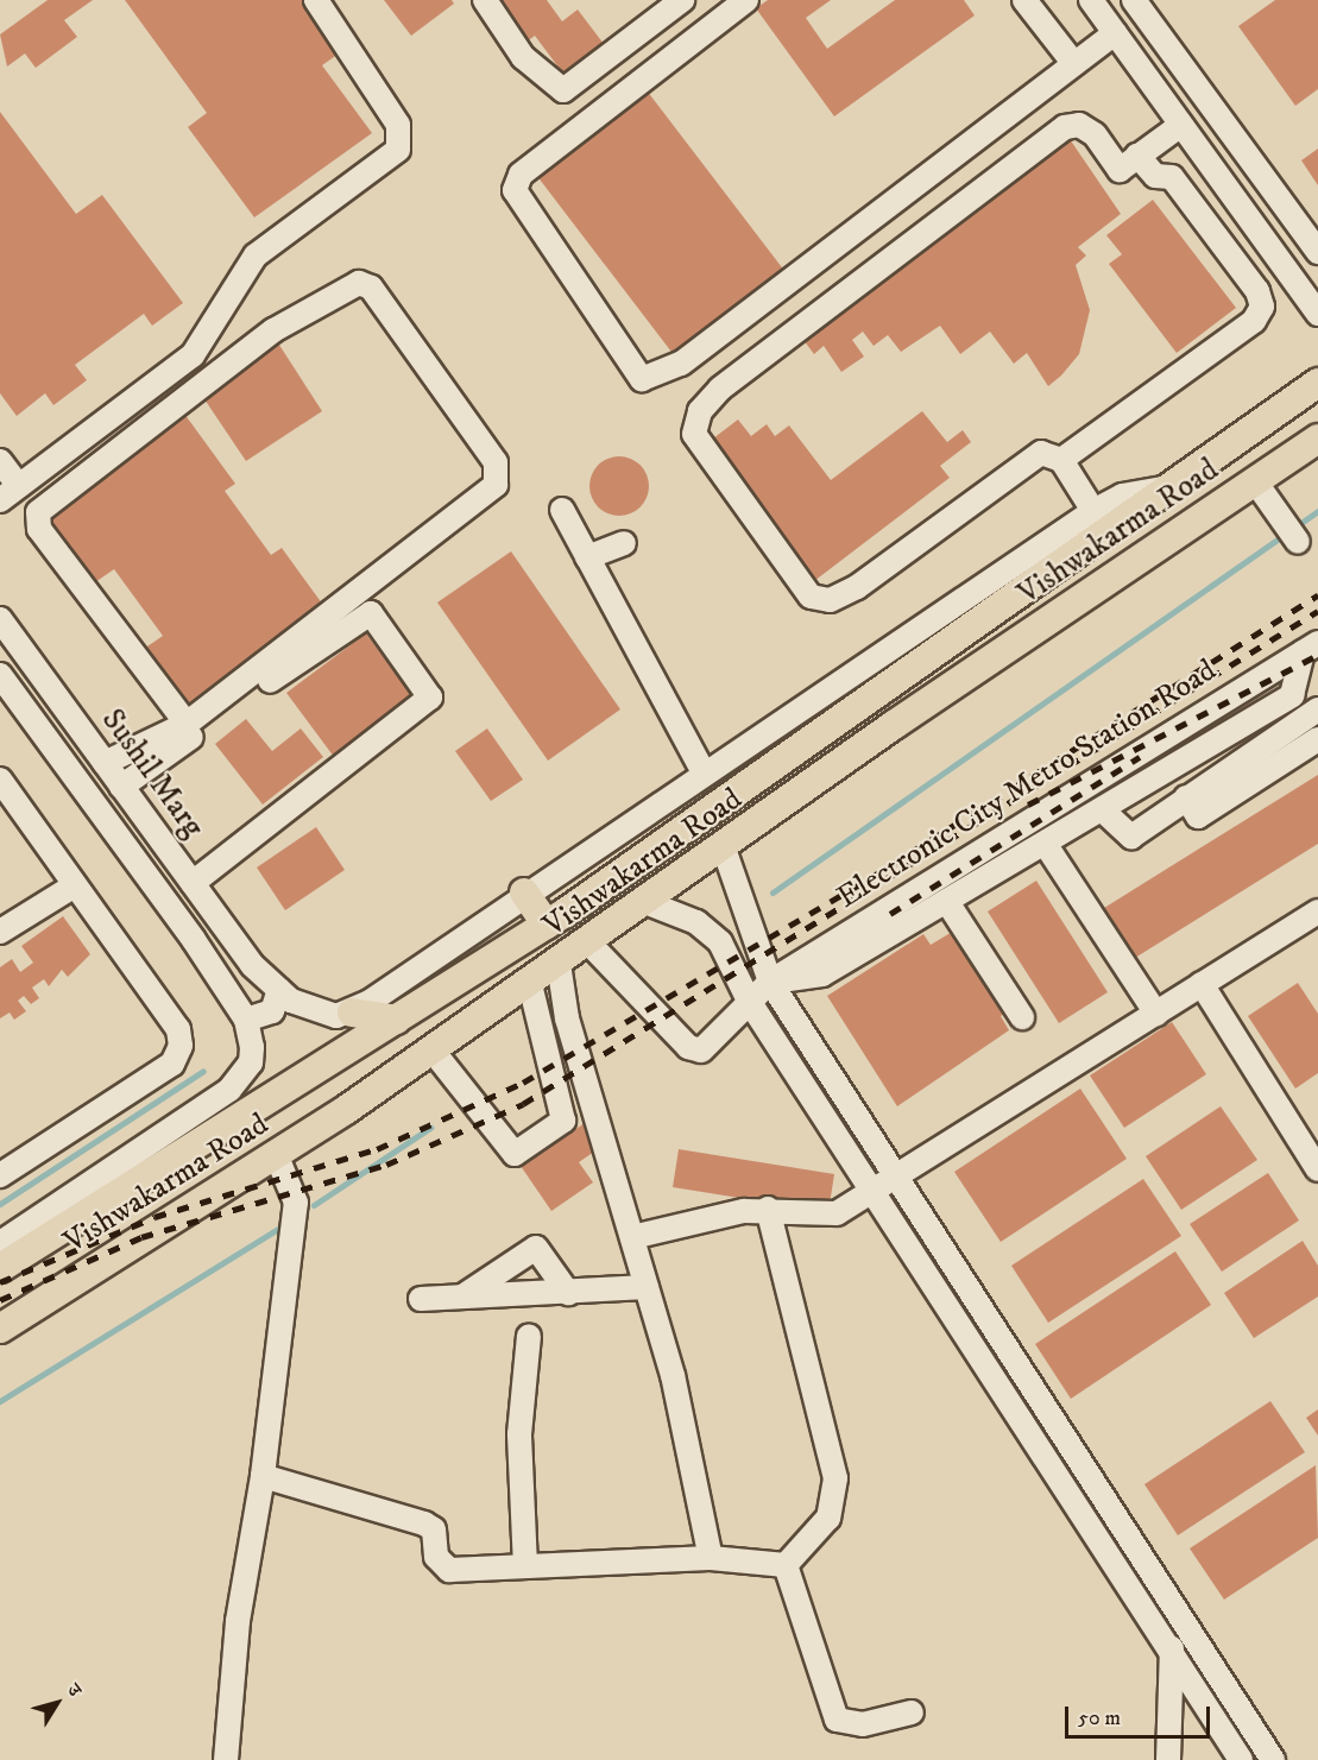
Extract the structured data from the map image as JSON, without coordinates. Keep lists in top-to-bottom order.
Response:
{
  "streets": {
    "main road": ["Vishwakarma Road"],
    "street": ["Sushil Marg", "Electronic City Metro Station Road"]
  },
  "crossings": [
    ["Vishwakarma Road", "Electronic City Metro Station Road"]
  ],
  "scale_bar": "50 m",
  "north": "top right"
}
